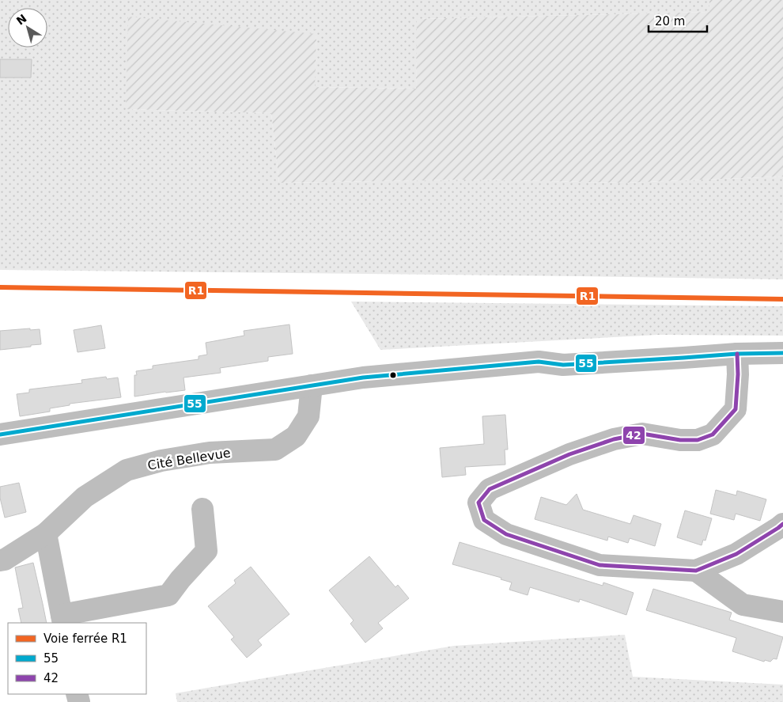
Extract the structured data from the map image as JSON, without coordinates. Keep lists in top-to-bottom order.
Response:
{
  "streets": {
    "street": ["Cité Bellevue"]
  },
  "lines": ["rail line R1", "transit line 55", "transit line 42"],
  "legend": ["Voie ferrée R1", "55", "42"],
  "scale_bar": "20 m",
  "north": "top left"
}
